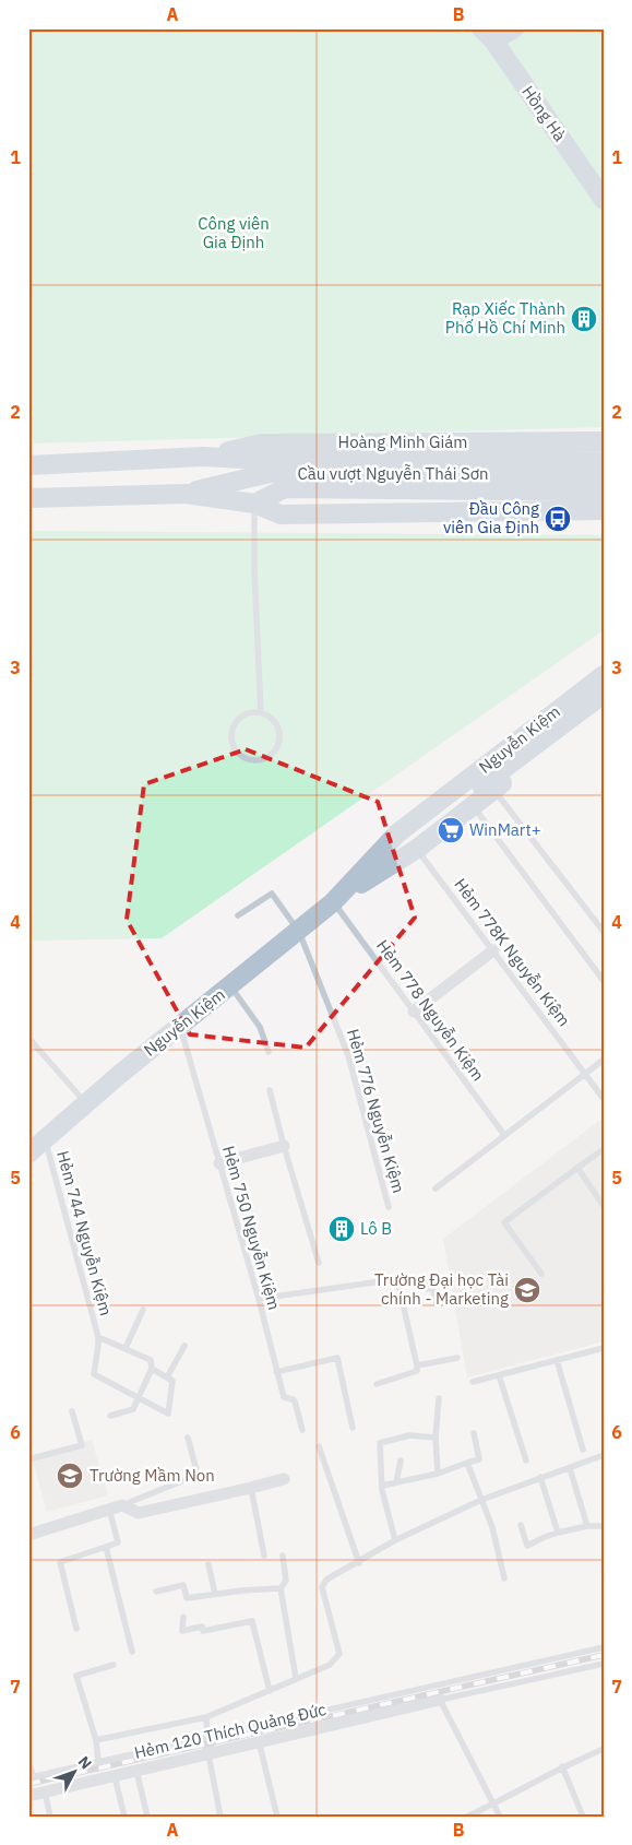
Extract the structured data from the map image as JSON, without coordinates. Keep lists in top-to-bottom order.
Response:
{
  "streets": {
    "main road": [
      "Hồng Hà",
      "Hoàng Minh Giám",
      "Cầu vượt Nguyễn Thái Sơn",
      "Nguyễn Kiệm"
    ],
    "street": ["Hẻm 120 Thích Quảng Đức"],
    "lane": [
      "Hẻm 778K Nguyễn Kiệm",
      "Hẻm 778 Nguyễn Kiệm",
      "Hẻm 776 Nguyễn Kiệm",
      "Hẻm 750 Nguyễn Kiệm",
      "Hẻm 744 Nguyễn Kiệm"
    ]
  },
  "crossings": [
    ["Hoàng Minh Giám", "Cầu vượt Nguyễn Thái Sơn"],
    ["Nguyễn Kiệm", "Hẻm 778K Nguyễn Kiệm"],
    ["Nguyễn Kiệm", "Hẻm 778 Nguyễn Kiệm"],
    ["Nguyễn Kiệm", "Hẻm 776 Nguyễn Kiệm"],
    ["Nguyễn Kiệm", "Hẻm 750 Nguyễn Kiệm"],
    ["Nguyễn Kiệm", "Hẻm 744 Nguyễn Kiệm"]
  ],
  "parks": ["Công viên Gia Định"],
  "places": {
    "building": ["Rạp Xiếc Thành Phố Hồ Chí Minh", "Lô B"],
    "bus stop": ["Đầu Công viên Gia Định"],
    "supermarket": ["WinMart+"],
    "school or university": ["Trường Đại học Tài chính - Marketing", "Trường Mầm Non"]
  },
  "north": "top right",
  "grid": {
    "columns": ["A", "B"],
    "rows": [
      "1",
      "2",
      "3",
      "4",
      "5",
      "6",
      "7"
    ]
  }
}
